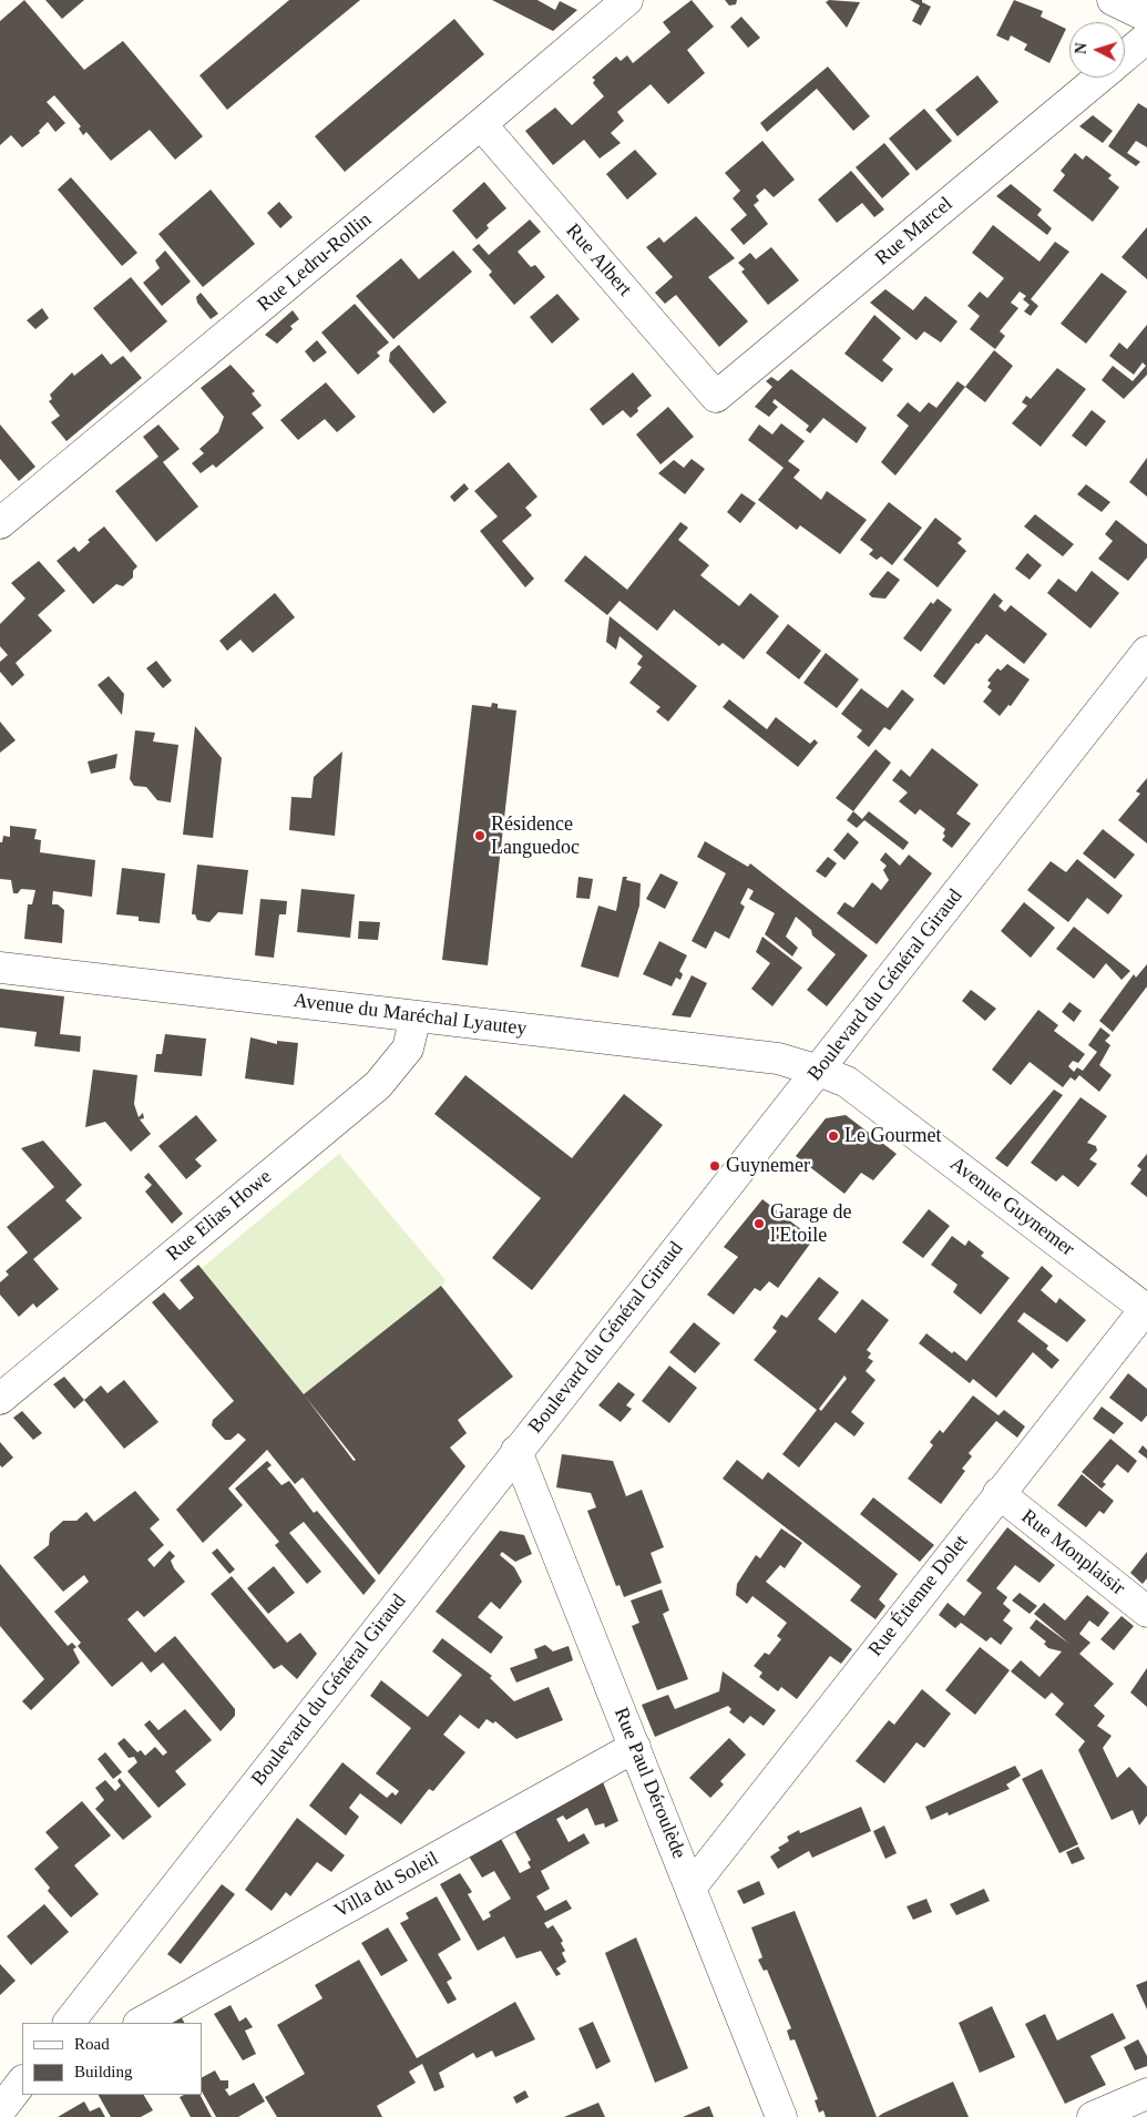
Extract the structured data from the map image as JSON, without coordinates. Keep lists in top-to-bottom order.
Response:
{
  "streets": {
    "street": [
      "Rue Marcel",
      "Rue Albert",
      "Rue Ledru-Rollin",
      "Boulevard du Général Giraud",
      "Avenue du Maréchal Lyautey",
      "Avenue Guynemer",
      "Rue Elias Howe",
      "Rue Monplaisir",
      "Rue Étienne Dolet",
      "Rue Paul Déroulède",
      "Villa du Soleil"
    ]
  },
  "crossings": [
    ["Rue Marcel", "Rue Albert"],
    ["Rue Albert", "Rue Ledru-Rollin"],
    ["Boulevard du Général Giraud", "Avenue du Maréchal Lyautey"],
    ["Boulevard du Général Giraud", "Avenue Guynemer"],
    ["Boulevard du Général Giraud", "Rue Paul Déroulède"],
    ["Avenue du Maréchal Lyautey", "Avenue Guynemer"],
    ["Avenue du Maréchal Lyautey", "Rue Elias Howe"],
    ["Avenue Guynemer", "Rue Étienne Dolet"],
    ["Rue Monplaisir", "Rue Étienne Dolet"],
    ["Rue Étienne Dolet", "Rue Paul Déroulède"],
    ["Rue Paul Déroulède", "Villa du Soleil"]
  ],
  "places": [
    "Résidence Languedoc",
    "Le Gourmet",
    "Guynemer",
    "Garage de l'Etoile"
  ],
  "legend": ["Road", "Building"],
  "north": "left"
}
